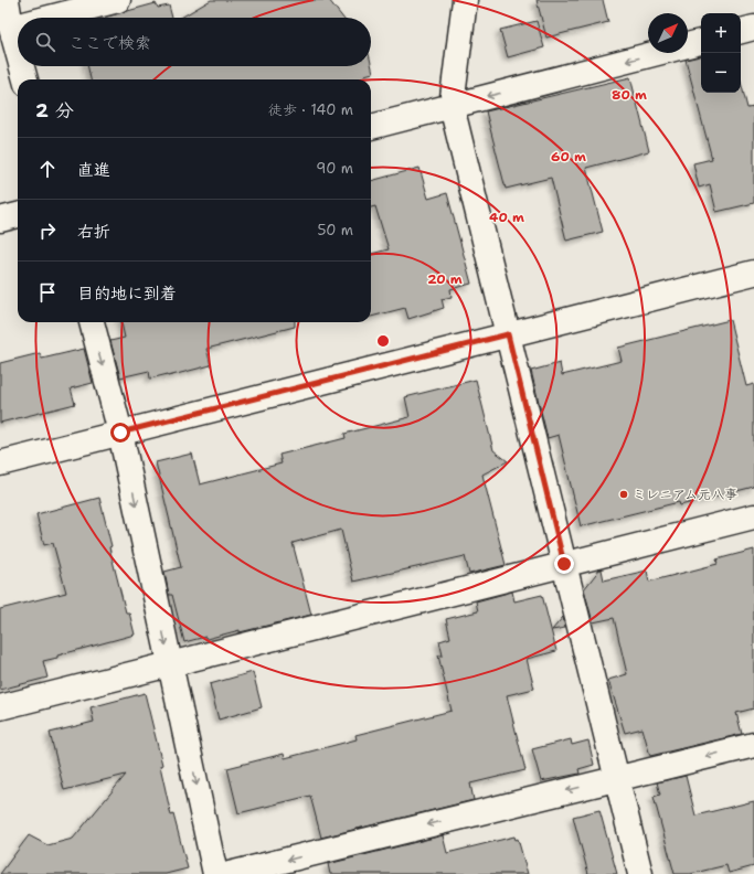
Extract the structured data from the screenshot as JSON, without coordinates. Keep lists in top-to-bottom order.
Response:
{
  "places": ["ミレニアム元八事"],
  "north": "top right",
  "page": {
    "map_buttons": ["+", "−"],
    "search": "ここで検索",
    "heading": ["2 分", "徒歩 · 140 m"],
    "list": [
      ["直進", "90 m"],
      ["右折", "50 m"],
      "目的地に到着"
    ]
  },
  "rings": [
    "80 m",
    "60 m",
    "40 m",
    "20 m"
  ]
}
